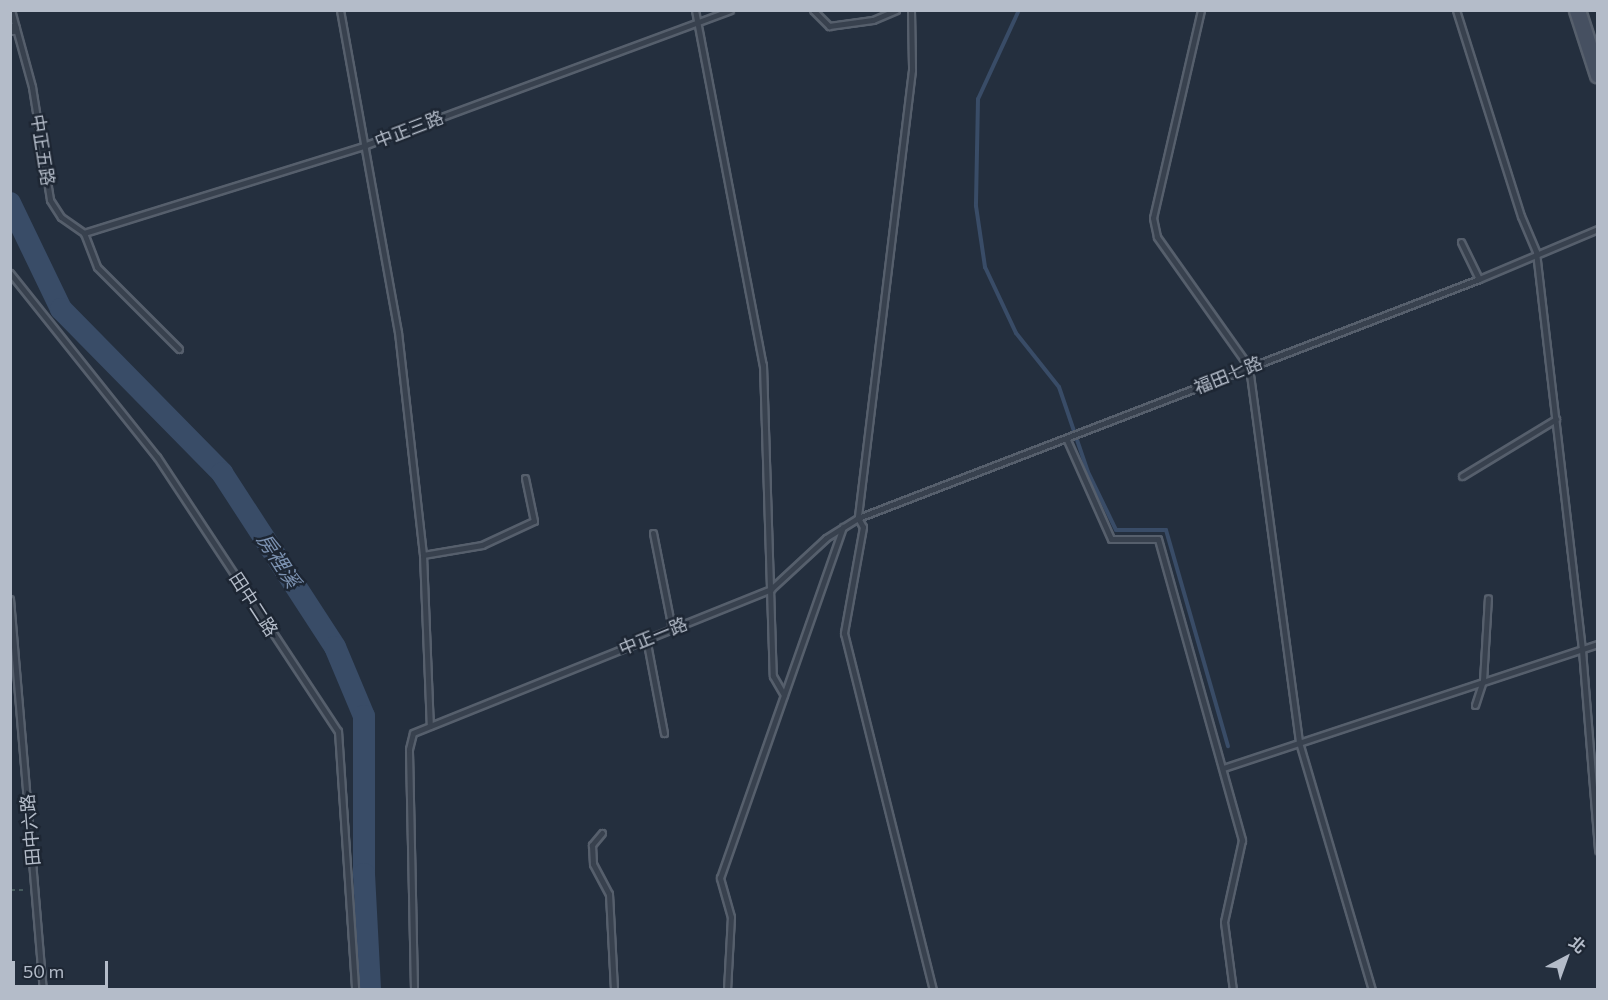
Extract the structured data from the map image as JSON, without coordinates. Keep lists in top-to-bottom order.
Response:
{
  "streets": {
    "lane": [
      "中正三路",
      "中正五路",
      "福田七路",
      "田中二路",
      "中正一路",
      "田中六路"
    ]
  },
  "crossings": [
    ["中正三路", "中正五路"],
    ["福田七路", "中正一路"]
  ],
  "water": ["房裡溪"],
  "scale_bar": "50 m",
  "north": "top right"
}
